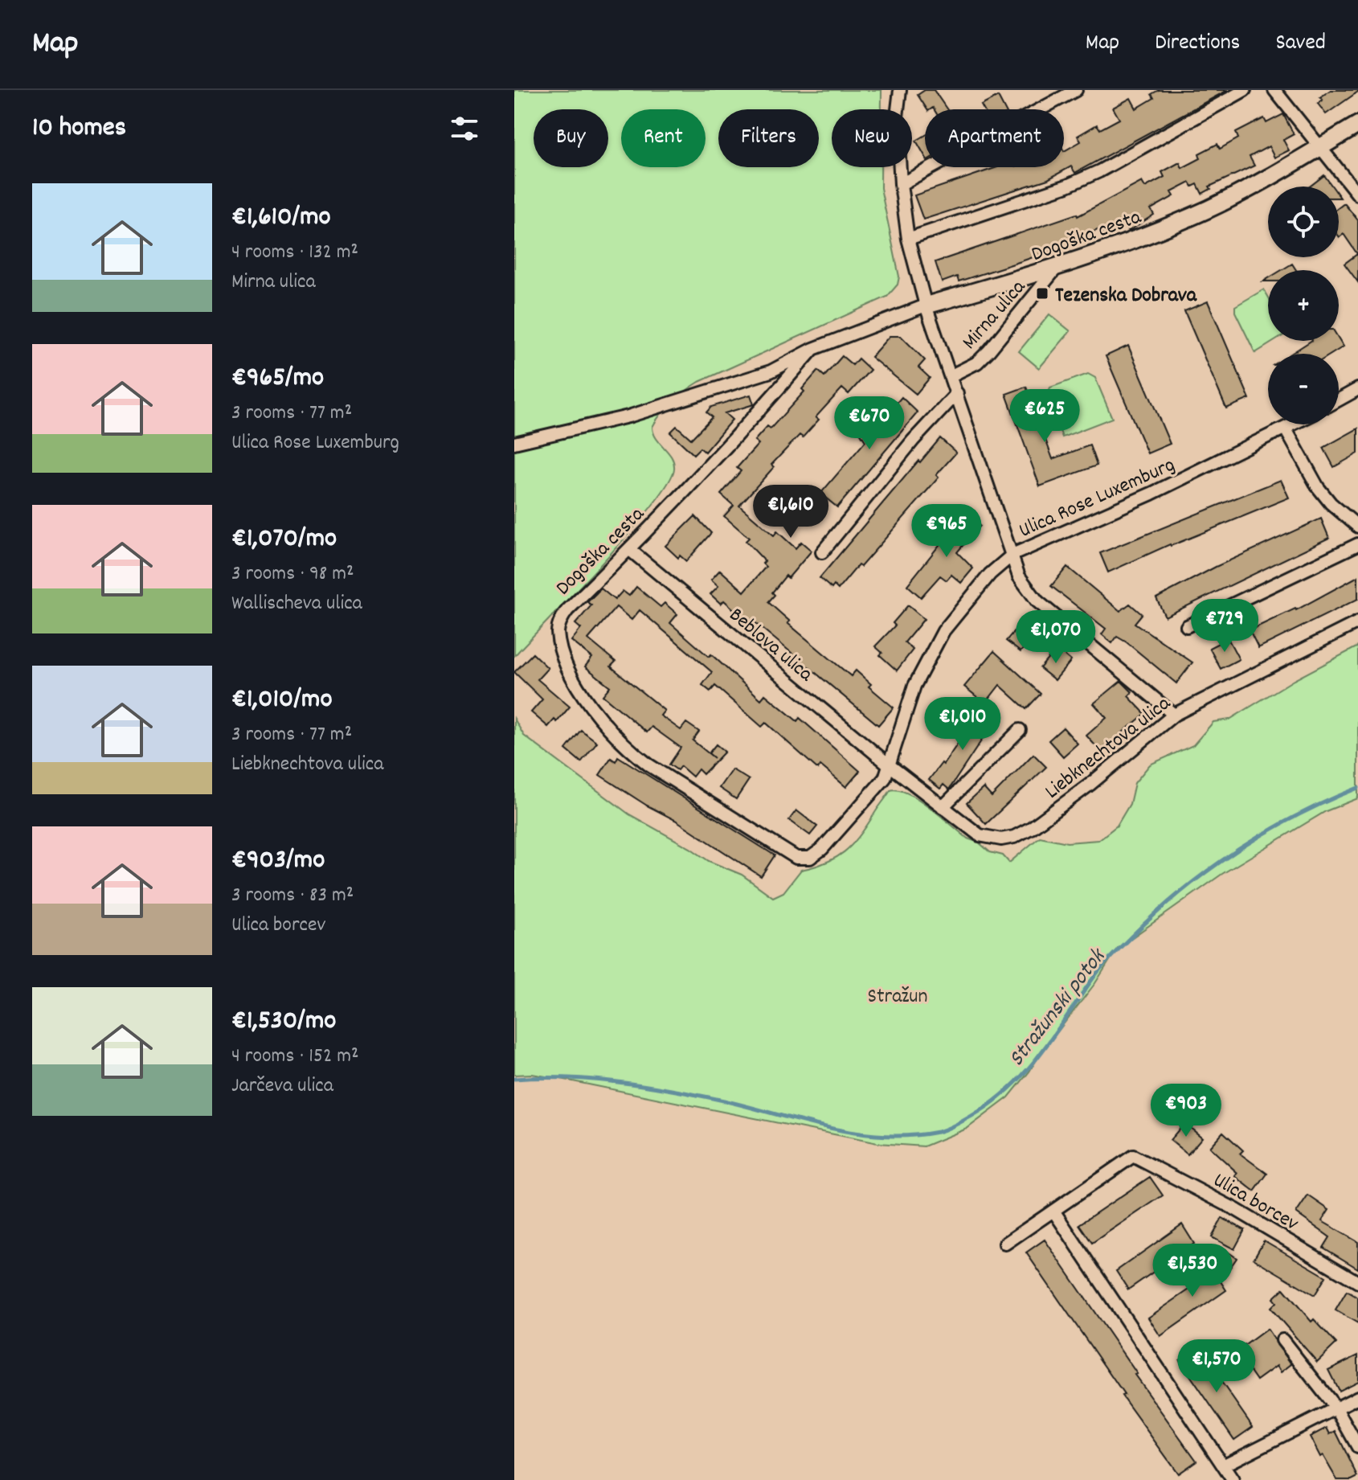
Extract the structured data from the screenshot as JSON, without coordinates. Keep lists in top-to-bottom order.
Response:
{
  "streets": {
    "street": [
      "Dogoška cesta",
      "Mirna ulica",
      "Ulica Rose Luxemburg",
      "Beblova ulica",
      "Liebknechtova ulica",
      "Ulica borcev"
    ]
  },
  "crossings": [
    ["Dogoška cesta", "Mirna ulica"],
    ["Dogoška cesta", "Ulica Rose Luxemburg"],
    ["Dogoška cesta", "Beblova ulica"],
    ["Dogoška cesta", "Liebknechtova ulica"],
    ["Ulica Rose Luxemburg", "Beblova ulica"],
    ["Ulica Rose Luxemburg", "Liebknechtova ulica"],
    ["Beblova ulica", "Liebknechtova ulica"]
  ],
  "water": ["Stražunski potok"],
  "parks": ["Stražun"],
  "places": {
    "transit": ["Tezenska Dobrava"]
  },
  "page": {
    "header": "Map",
    "nav": ["Map", "Directions", "Saved"],
    "heading": "10 homes",
    "chip": [
      "Buy",
      "Rent",
      "Filters",
      "New",
      "Apartment"
    ],
    "list": [
      {
        "name": "€1,610/mo",
        "note": "4 rooms · 132 m² · Mirna ulica"
      },
      {
        "name": "€965/mo",
        "note": "3 rooms · 77 m² · Ulica Rose Luxemburg"
      },
      {
        "name": "€1,070/mo",
        "note": "3 rooms · 98 m² · Wallischeva ulica"
      },
      {
        "name": "€1,010/mo",
        "note": "3 rooms · 77 m² · Liebknechtova ulica"
      },
      {
        "name": "€903/mo",
        "note": "3 rooms · 83 m² · Ulica borcev"
      },
      {
        "name": "€1,530/mo",
        "note": "4 rooms · 152 m² · Jarčeva ulica"
      }
    ],
    "map_buttons": ["+", "−"],
    "price": [
      "€625",
      "€670",
      "€1,610",
      "€965",
      "€729",
      "€1,070",
      "€1,010",
      "€903",
      "€1,530",
      "€1,570"
    ]
  }
}
